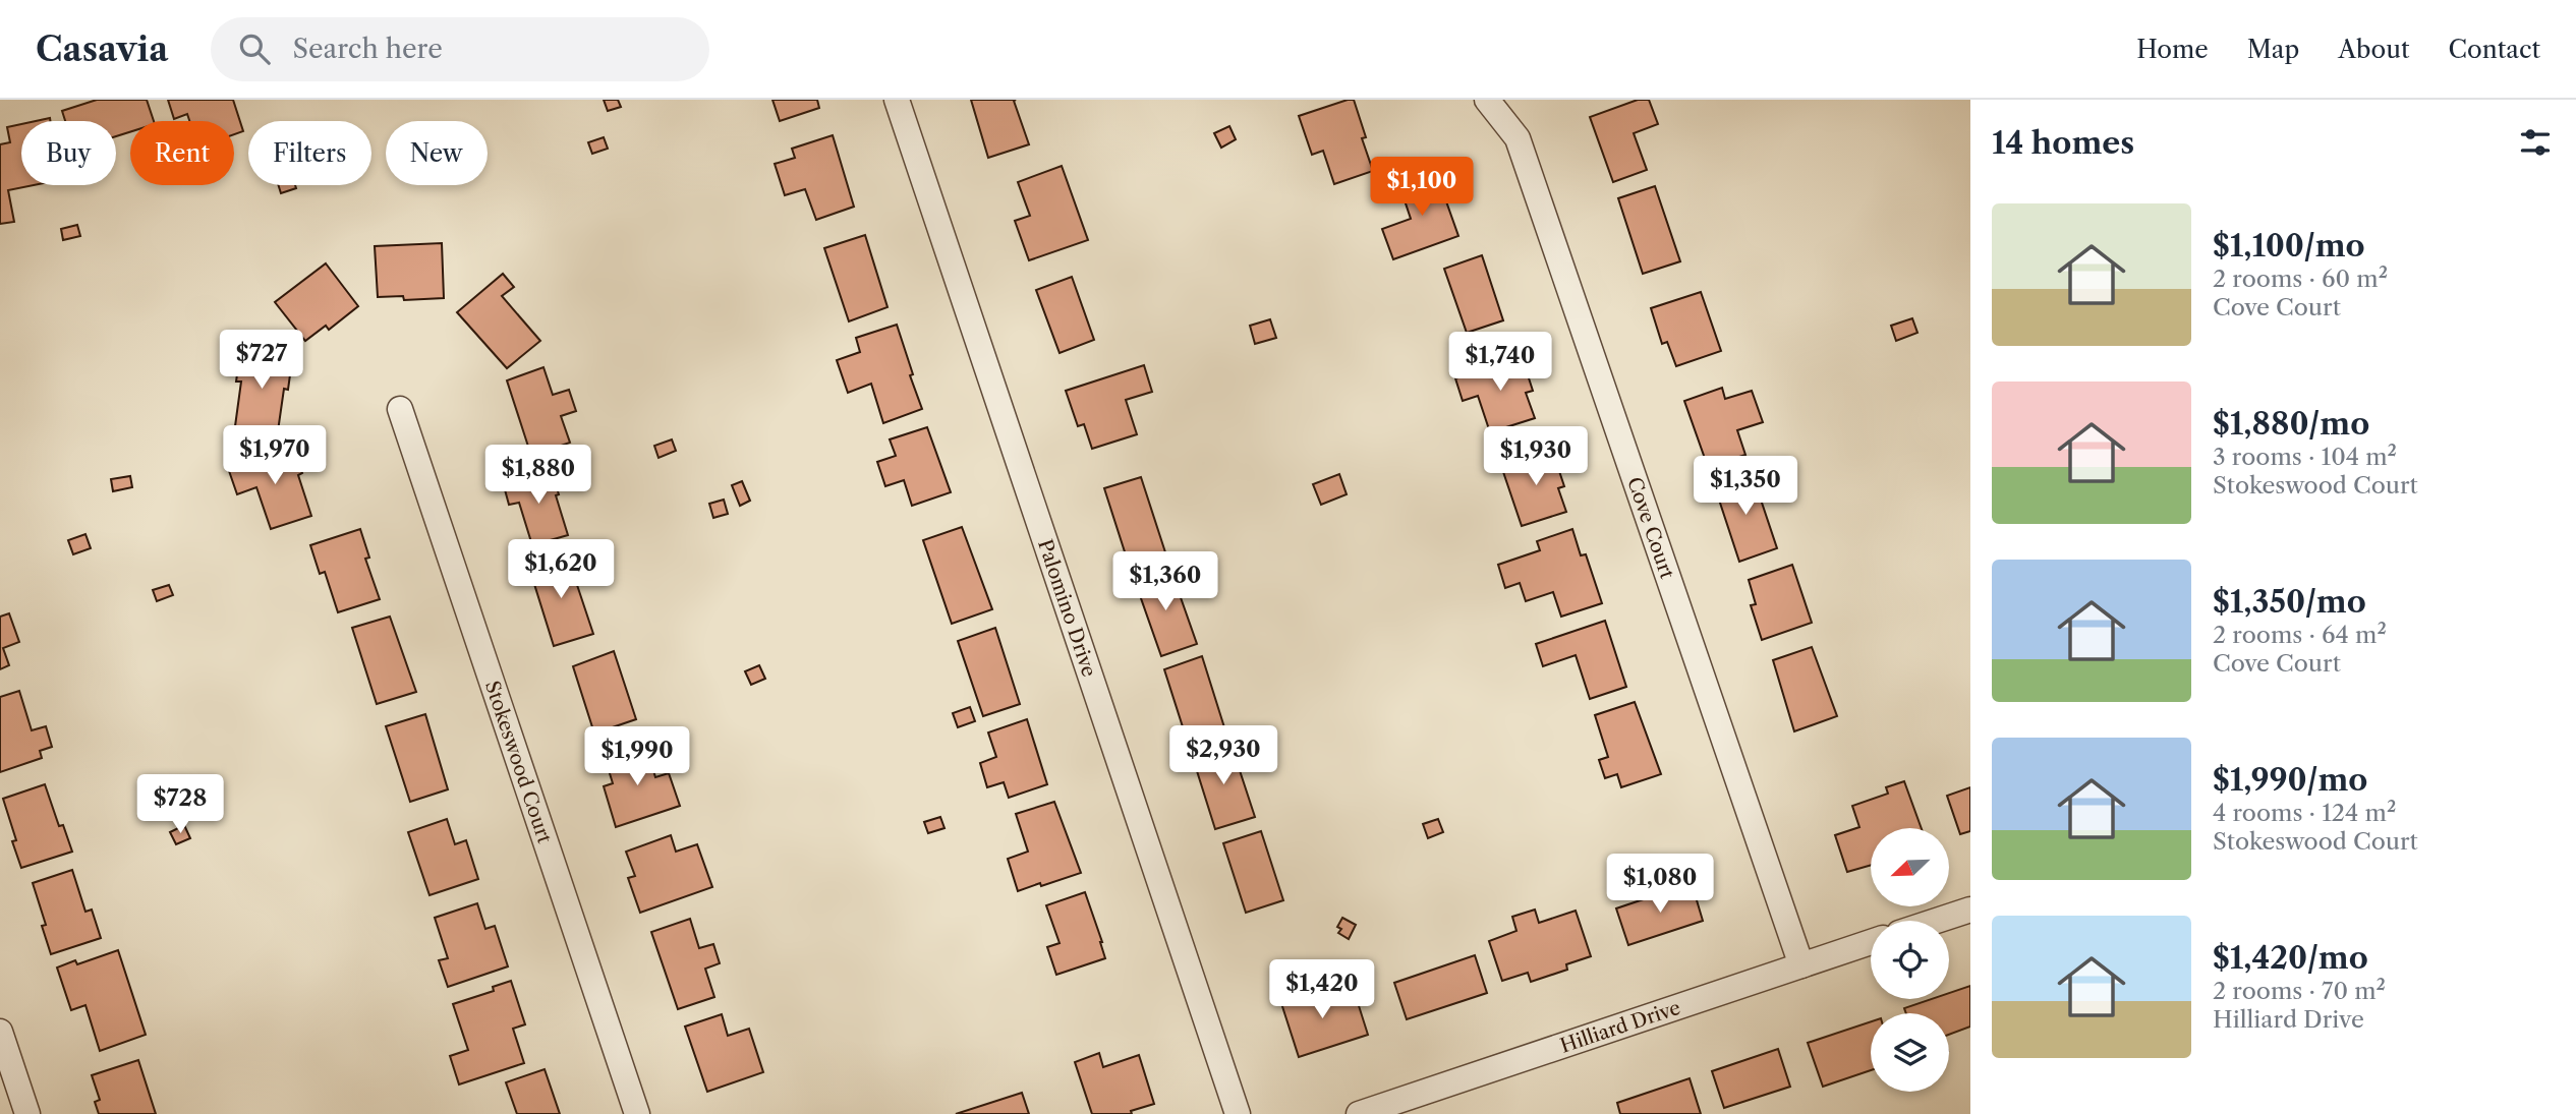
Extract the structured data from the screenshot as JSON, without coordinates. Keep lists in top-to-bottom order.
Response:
{
  "streets": {
    "street": [
      "Cove Court",
      "Palomino Drive",
      "Stokeswood Court",
      "Hilliard Drive"
    ]
  },
  "crossings": [
    ["Cove Court", "Hilliard Drive"]
  ],
  "north": "bottom left",
  "page": {
    "header": "Casavia",
    "search": "Search here",
    "nav": [
      "Home",
      "Map",
      "About",
      "Contact"
    ],
    "heading": "14 homes",
    "chip": [
      "Buy",
      "Rent",
      "Filters",
      "New"
    ],
    "price": [
      "$1,100",
      "$727",
      "$1,740",
      "$1,970",
      "$1,930",
      "$1,880",
      "$1,350",
      "$1,620",
      "$1,360",
      "$2,930",
      "$1,990",
      "$728",
      "$1,080",
      "$1,420"
    ],
    "list": [
      {
        "name": "$1,100/mo",
        "note": "2 rooms · 60 m² · Cove Court"
      },
      {
        "name": "$1,880/mo",
        "note": "3 rooms · 104 m² · Stokeswood Court"
      },
      {
        "name": "$1,350/mo",
        "note": "2 rooms · 64 m² · Cove Court"
      },
      {
        "name": "$1,990/mo",
        "note": "4 rooms · 124 m² · Stokeswood Court"
      },
      {
        "name": "$1,420/mo",
        "note": "2 rooms · 70 m² · Hilliard Drive"
      }
    ]
  }
}
